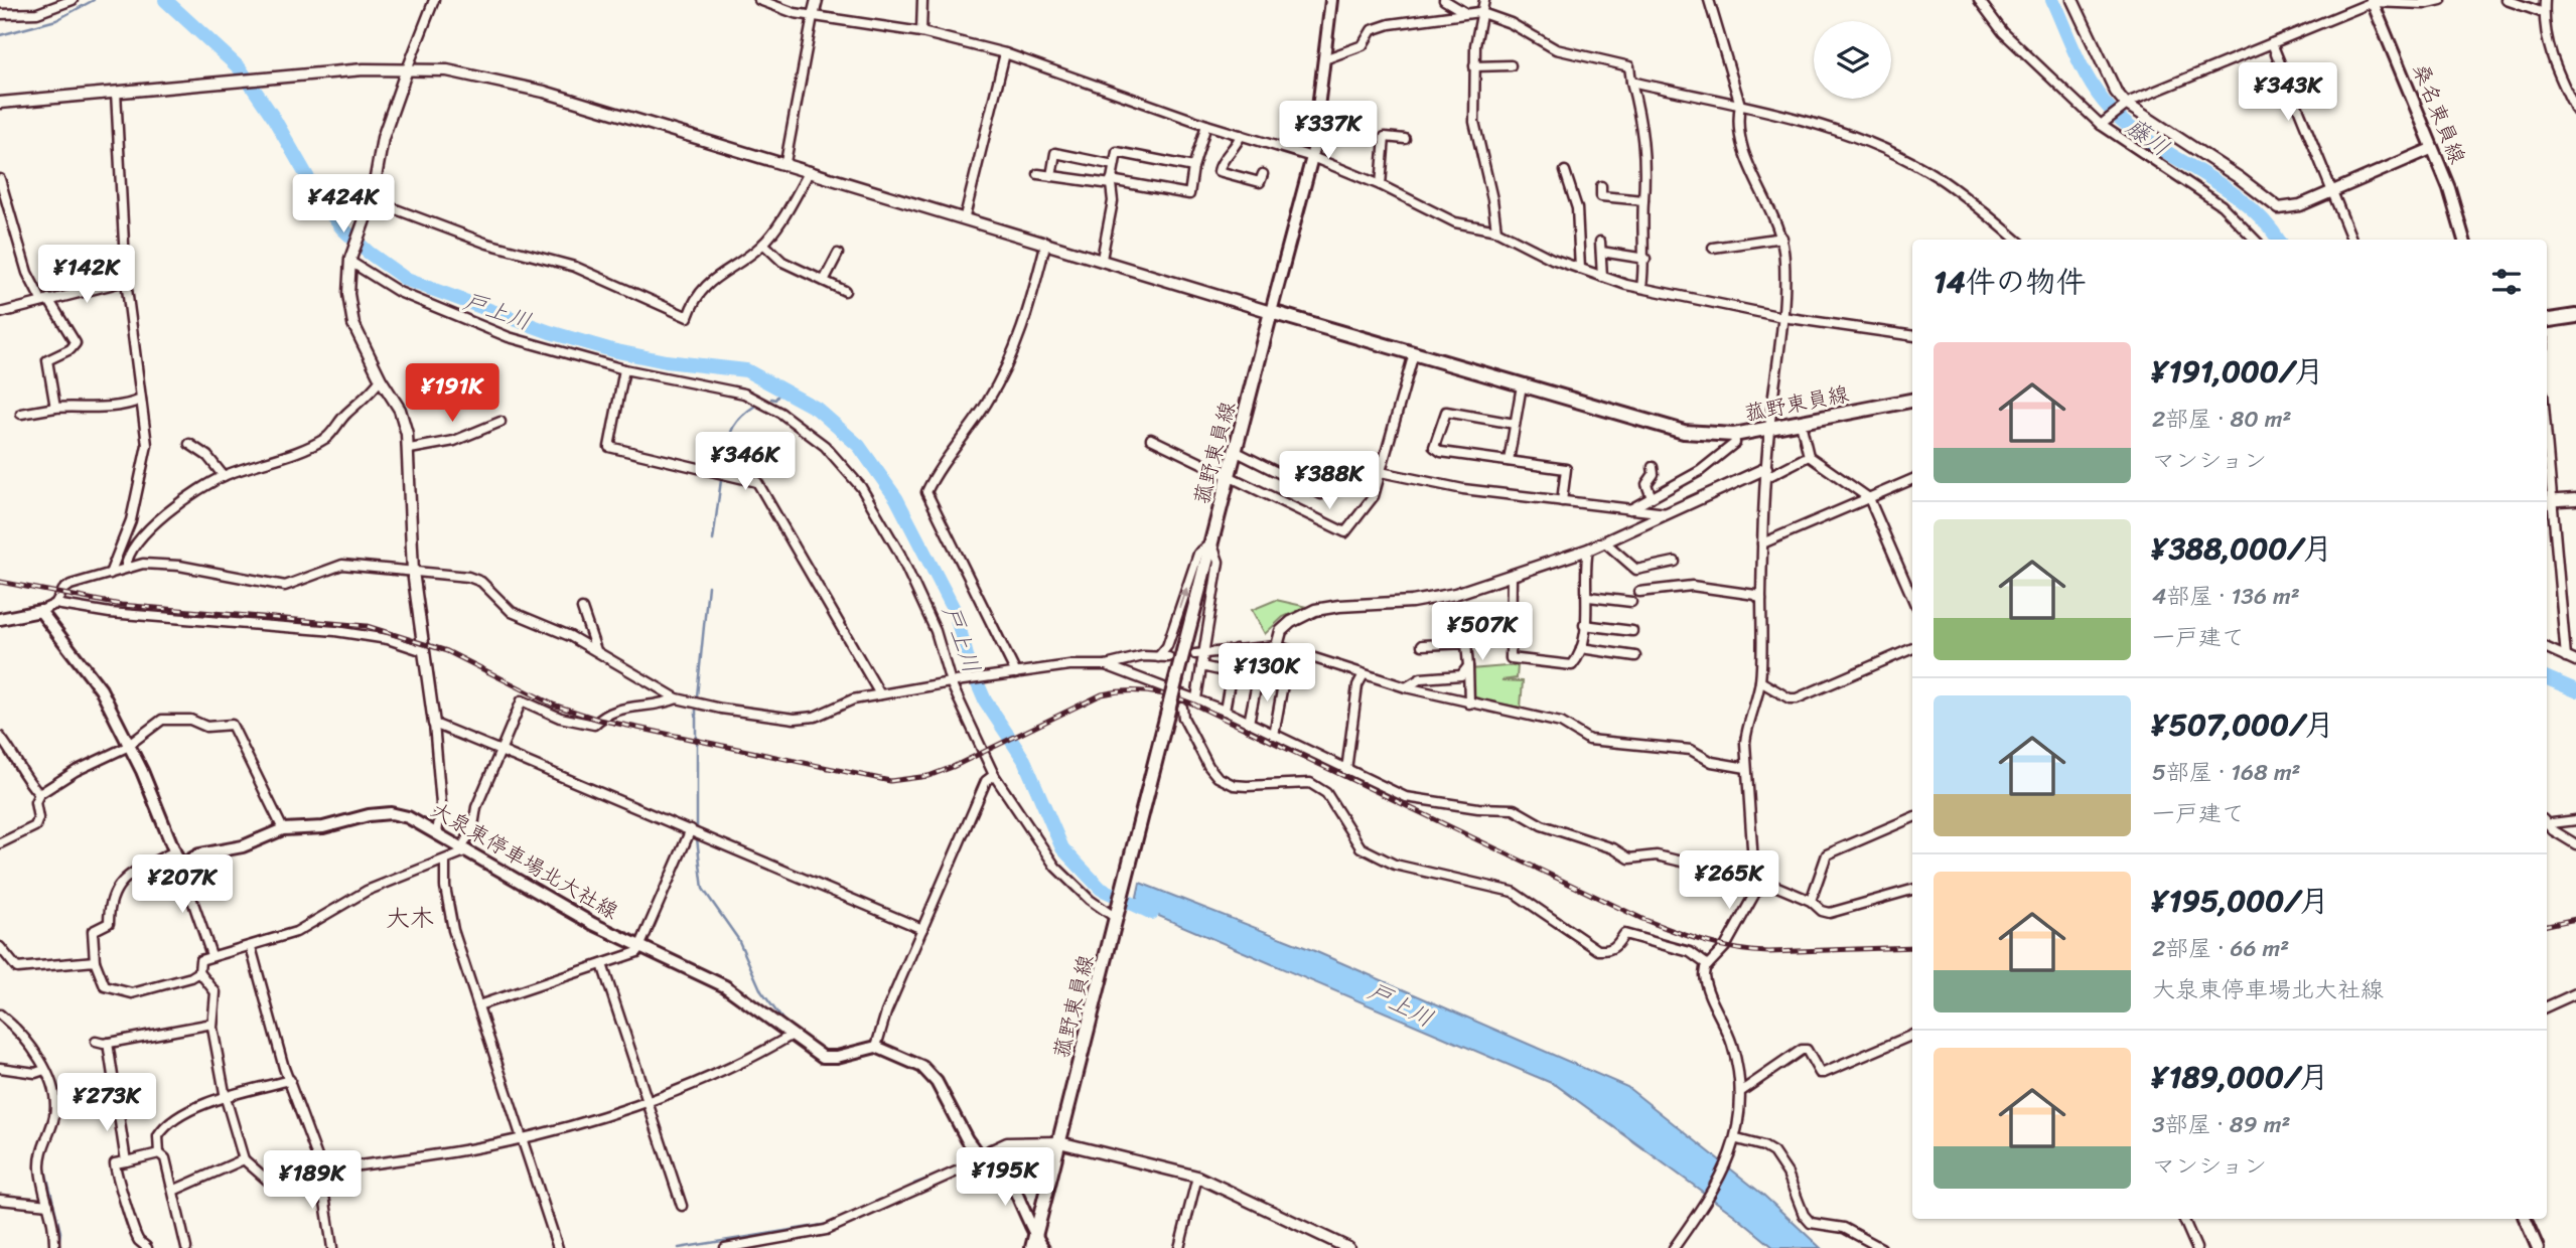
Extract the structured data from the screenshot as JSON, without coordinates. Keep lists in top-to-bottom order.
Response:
{
  "streets": {
    "main road": ["桑名東員線", "菰野東員線", "大泉東停車場北大社線"]
  },
  "districts": ["大木"],
  "water": ["藤川", "戸上川"],
  "page": {
    "price": [
      "¥343K",
      "¥337K",
      "¥424K",
      "¥142K",
      "¥191K",
      "¥346K",
      "¥388K",
      "¥507K",
      "¥130K",
      "¥265K",
      "¥207K",
      "¥273K",
      "¥195K",
      "¥189K"
    ],
    "heading": "14件の物件",
    "list": [
      {
        "name": "¥191,000/月",
        "note": "2部屋 · 80 m² · マンション"
      },
      {
        "name": "¥388,000/月",
        "note": "4部屋 · 136 m² · 一戸建て"
      },
      {
        "name": "¥507,000/月",
        "note": "5部屋 · 168 m² · 一戸建て"
      },
      {
        "name": "¥195,000/月",
        "note": "2部屋 · 66 m² · 大泉東停車場北大社線"
      },
      {
        "name": "¥189,000/月",
        "note": "3部屋 · 89 m² · マンション"
      }
    ]
  }
}
